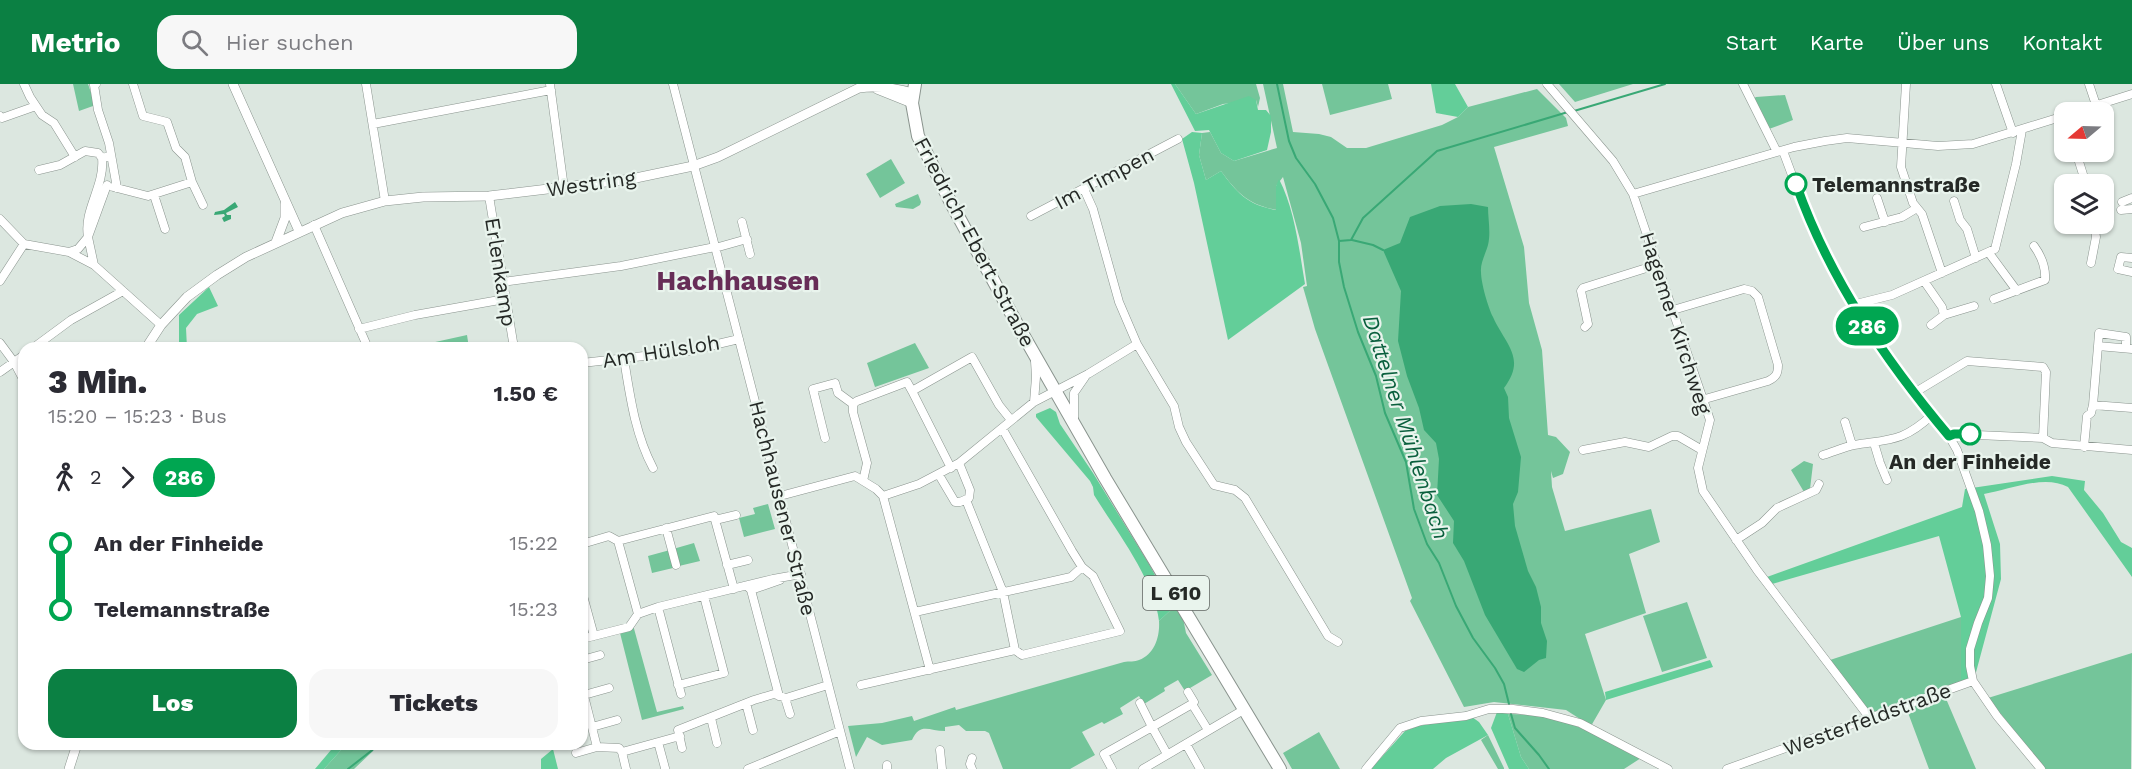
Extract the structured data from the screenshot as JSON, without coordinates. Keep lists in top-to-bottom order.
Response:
{
  "streets": {
    "main road": ["Friedrich-Ebert-Straße", "L 610"],
    "street": [
      "Im Timpen",
      "Westring",
      "Erlenkamp",
      "Hagemer Kirchweg",
      "Am Hülsloh",
      "Hachhausener Straße",
      "Westerfeldstraße"
    ]
  },
  "crossings": [
    ["Westring", "Friedrich-Ebert-Straße"],
    ["Westring", "Erlenkamp"],
    ["Westring", "Hachhausener Straße"],
    ["Hagemer Kirchweg", "Westerfeldstraße"],
    ["Am Hülsloh", "Hachhausener Straße"]
  ],
  "districts": ["Hachhausen"],
  "water": ["Dattelner Mühlenbach"],
  "places": ["Telemannstraße", "An der Finheide"],
  "lines": ["bus line 286"],
  "north": "left",
  "page": {
    "header": "Metrio",
    "search": "Hier suchen",
    "nav": [
      "Start",
      "Karte",
      "Über uns",
      "Kontakt"
    ],
    "on_map": "286",
    "heading": ["3 Min.", "15:20 – 15:23 · Bus", "1.50 €"],
    "legs": ["2", "286"],
    "list": [
      {
        "name": "An der Finheide",
        "value": "15:22"
      },
      {
        "name": "Telemannstraße",
        "value": "15:23"
      }
    ],
    "buttons": ["Los", "Tickets"]
  }
}
